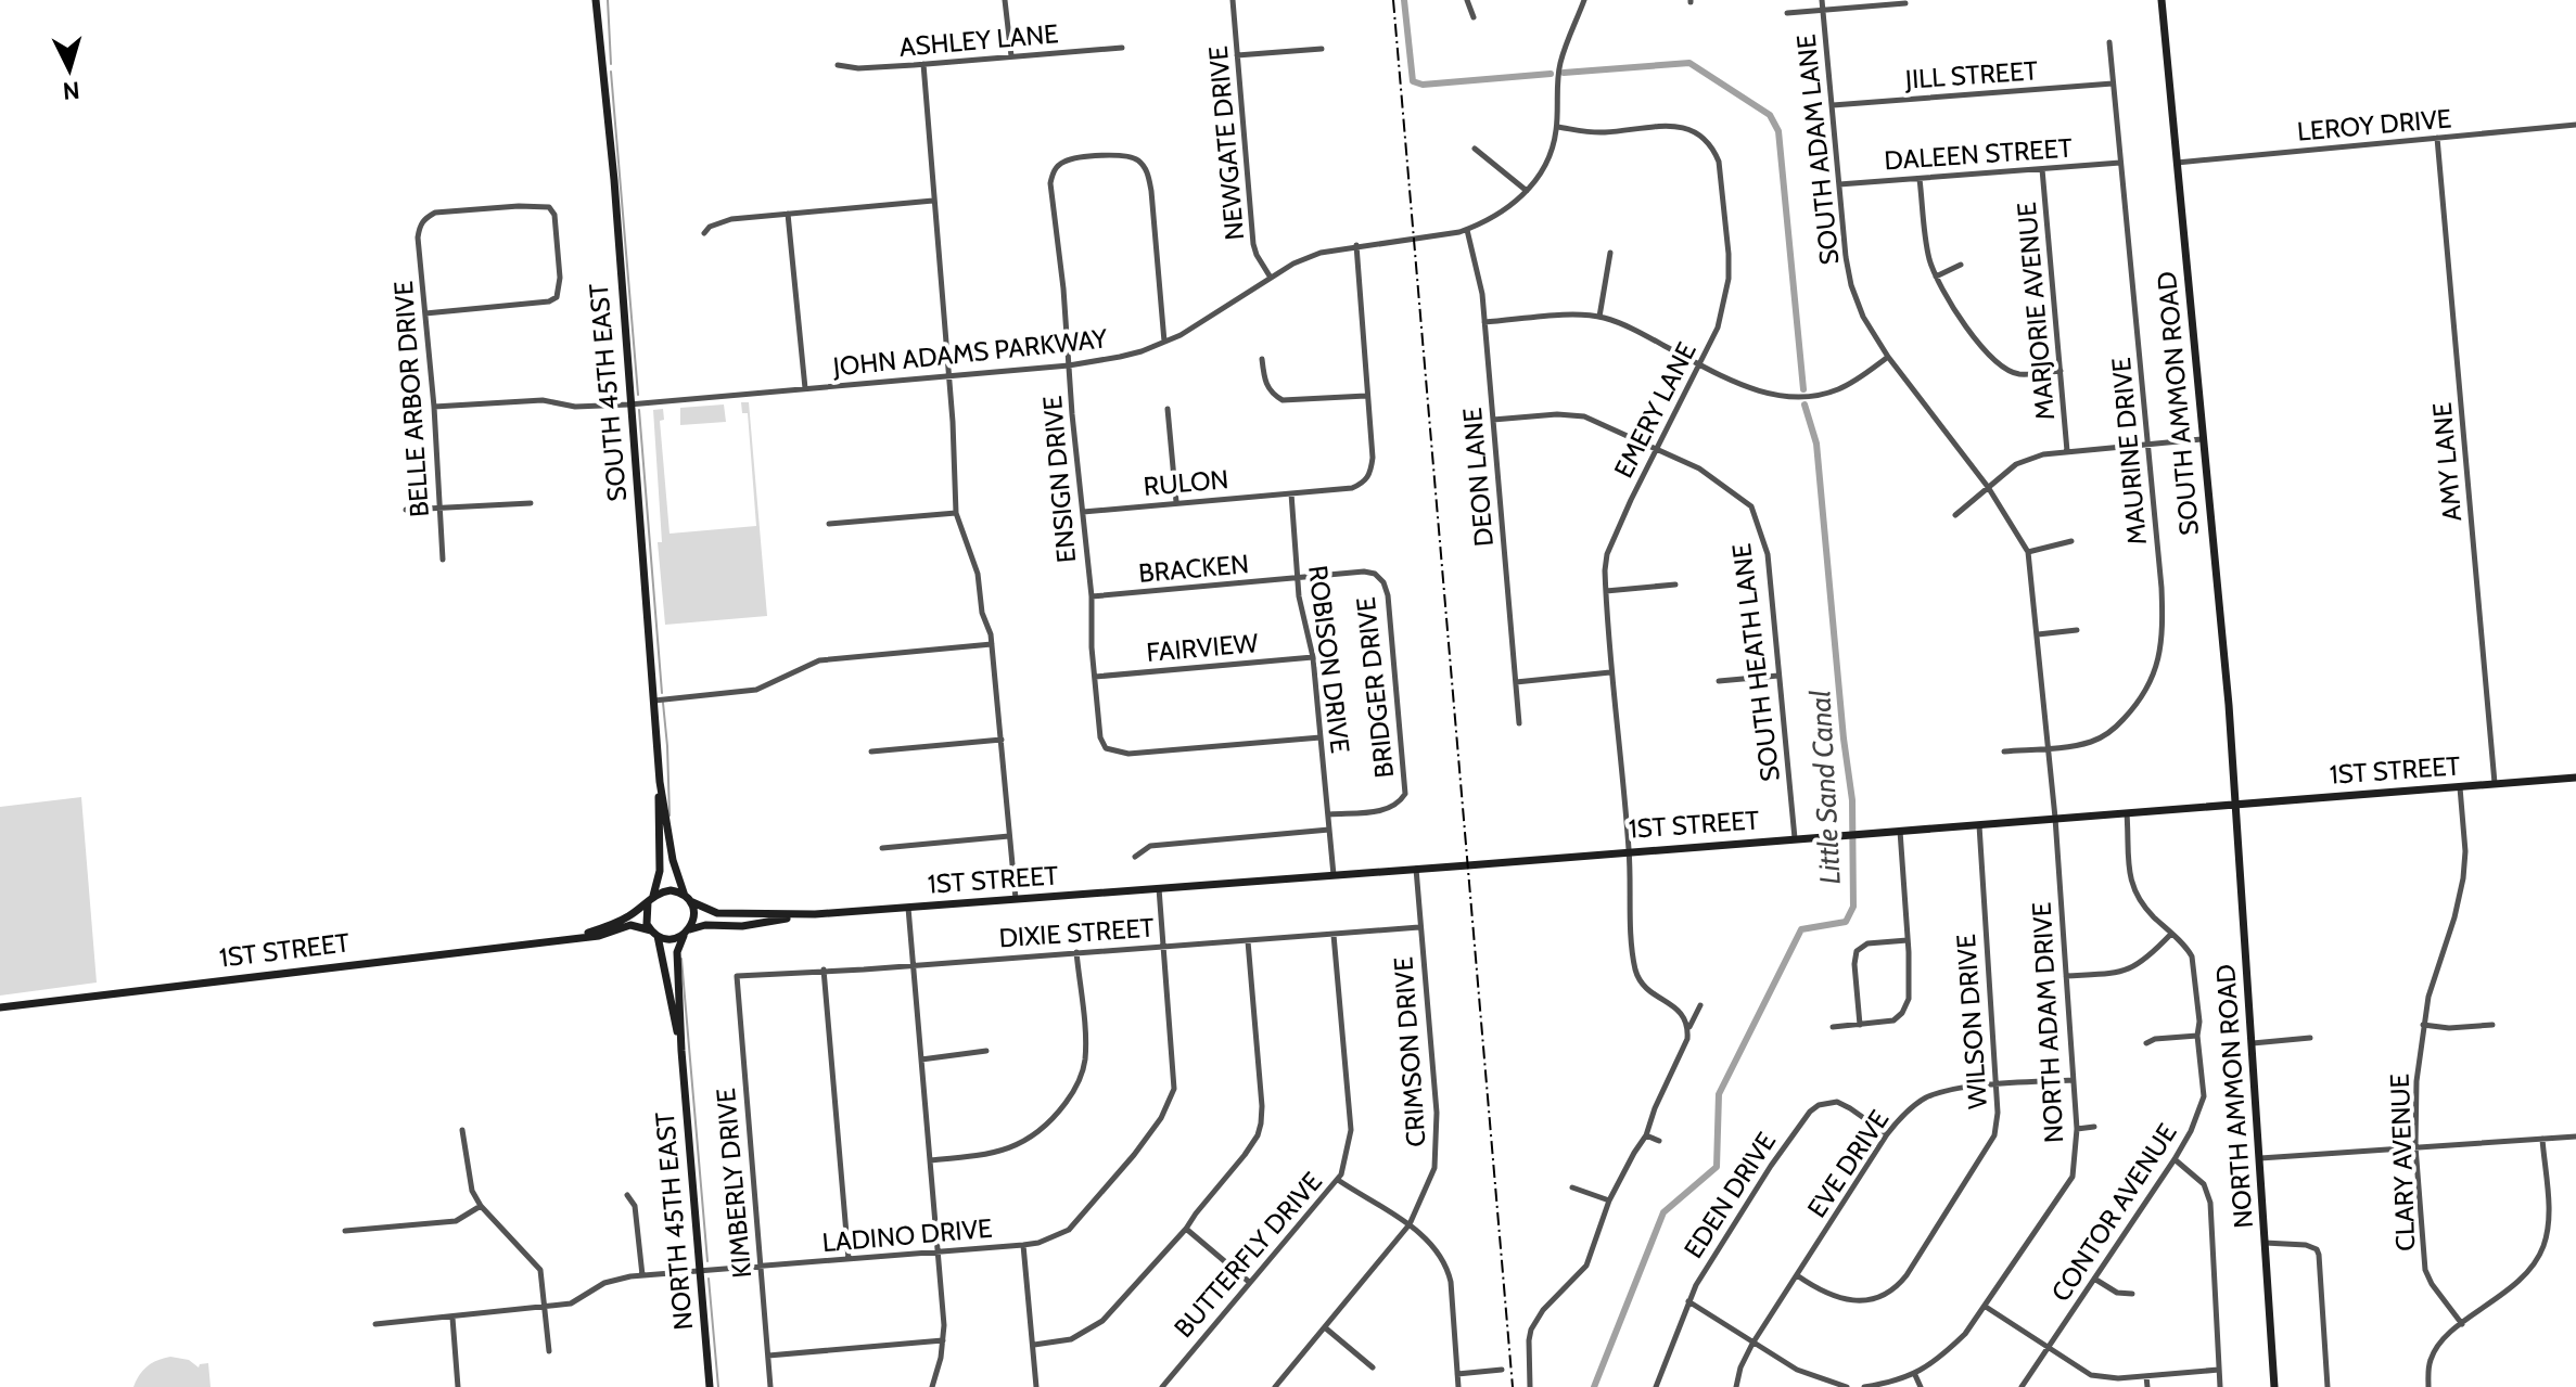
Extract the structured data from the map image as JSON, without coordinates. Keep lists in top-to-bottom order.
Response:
{
  "streets": {
    "main road": [
      "SOUTH 45TH EAST",
      "SOUTH AMMON ROAD",
      "1ST STREET",
      "NORTH AMMON ROAD",
      "NORTH 45TH EAST"
    ],
    "street": [
      "ASHLEY LANE",
      "JILL STREET",
      "LEROY DRIVE",
      "NEWGATE DRIVE",
      "SOUTH ADAM LANE",
      "DALEEN STREET",
      "MARJORIE AVENUE",
      "JOHN ADAMS PARKWAY",
      "BELLE ARBOR DRIVE",
      "EMERY LANE",
      "MAURINE DRIVE",
      "AMY LANE",
      "DEON LANE",
      "ENSIGN DRIVE",
      "RULON",
      "BRACKEN",
      "FAIRVIEW",
      "ROBISON DRIVE",
      "SOUTH HEATH LANE",
      "BRIDGER DRIVE",
      "DIXIE STREET",
      "WILSON DRIVE",
      "NORTH ADAM DRIVE",
      "CRIMSON DRIVE",
      "CLARY AVENUE",
      "EVE DRIVE",
      "KIMBERLY DRIVE",
      "EDEN DRIVE",
      "CONTOR AVENUE",
      "LADINO DRIVE",
      "BUTTERFLY DRIVE"
    ]
  },
  "crossings": [
    ["JILL STREET", "SOUTH ADAM LANE"],
    ["JILL STREET", "MAURINE DRIVE"],
    ["LEROY DRIVE", "SOUTH AMMON ROAD"],
    ["LEROY DRIVE", "AMY LANE"],
    ["NEWGATE DRIVE", "JOHN ADAMS PARKWAY"],
    ["SOUTH ADAM LANE", "DALEEN STREET"],
    ["SOUTH ADAM LANE", "MAURINE DRIVE"],
    ["SOUTH ADAM LANE", "1ST STREET"],
    ["SOUTH ADAM LANE", "NORTH ADAM DRIVE"],
    ["DALEEN STREET", "MARJORIE AVENUE"],
    ["DALEEN STREET", "MAURINE DRIVE"],
    ["JOHN ADAMS PARKWAY", "SOUTH 45TH EAST"],
    ["JOHN ADAMS PARKWAY", "BELLE ARBOR DRIVE"],
    ["JOHN ADAMS PARKWAY", "EMERY LANE"],
    ["JOHN ADAMS PARKWAY", "DEON LANE"],
    ["JOHN ADAMS PARKWAY", "ENSIGN DRIVE"],
    ["SOUTH 45TH EAST", "1ST STREET"],
    ["SOUTH 45TH EAST", "NORTH 45TH EAST"],
    ["SOUTH AMMON ROAD", "1ST STREET"],
    ["SOUTH AMMON ROAD", "NORTH AMMON ROAD"],
    ["EMERY LANE", "SOUTH HEATH LANE"],
    ["EMERY LANE", "1ST STREET"],
    ["AMY LANE", "1ST STREET"],
    ["DEON LANE", "SOUTH HEATH LANE"],
    ["ENSIGN DRIVE", "RULON"],
    ["ENSIGN DRIVE", "BRACKEN"],
    ["ENSIGN DRIVE", "FAIRVIEW"],
    ["ENSIGN DRIVE", "ROBISON DRIVE"],
    ["RULON", "ROBISON DRIVE"],
    ["BRACKEN", "ROBISON DRIVE"],
    ["BRACKEN", "BRIDGER DRIVE"],
    ["FAIRVIEW", "ROBISON DRIVE"],
    ["ROBISON DRIVE", "BRIDGER DRIVE"],
    ["ROBISON DRIVE", "1ST STREET"],
    ["SOUTH HEATH LANE", "1ST STREET"],
    ["1ST STREET", "WILSON DRIVE"],
    ["1ST STREET", "NORTH ADAM DRIVE"],
    ["1ST STREET", "CRIMSON DRIVE"],
    ["1ST STREET", "NORTH AMMON ROAD"],
    ["1ST STREET", "CLARY AVENUE"],
    ["1ST STREET", "CONTOR AVENUE"],
    ["1ST STREET", "NORTH 45TH EAST"],
    ["1ST STREET", "LADINO DRIVE"],
    ["DIXIE STREET", "CRIMSON DRIVE"],
    ["DIXIE STREET", "KIMBERLY DRIVE"],
    ["DIXIE STREET", "LADINO DRIVE"],
    ["DIXIE STREET", "BUTTERFLY DRIVE"],
    ["WILSON DRIVE", "EVE DRIVE"],
    ["NORTH ADAM DRIVE", "EVE DRIVE"],
    ["EVE DRIVE", "EDEN DRIVE"],
    ["KIMBERLY DRIVE", "LADINO DRIVE"],
    ["NORTH 45TH EAST", "LADINO DRIVE"]
  ],
  "water": ["Little Sand Canal"],
  "north": "bottom"
}
